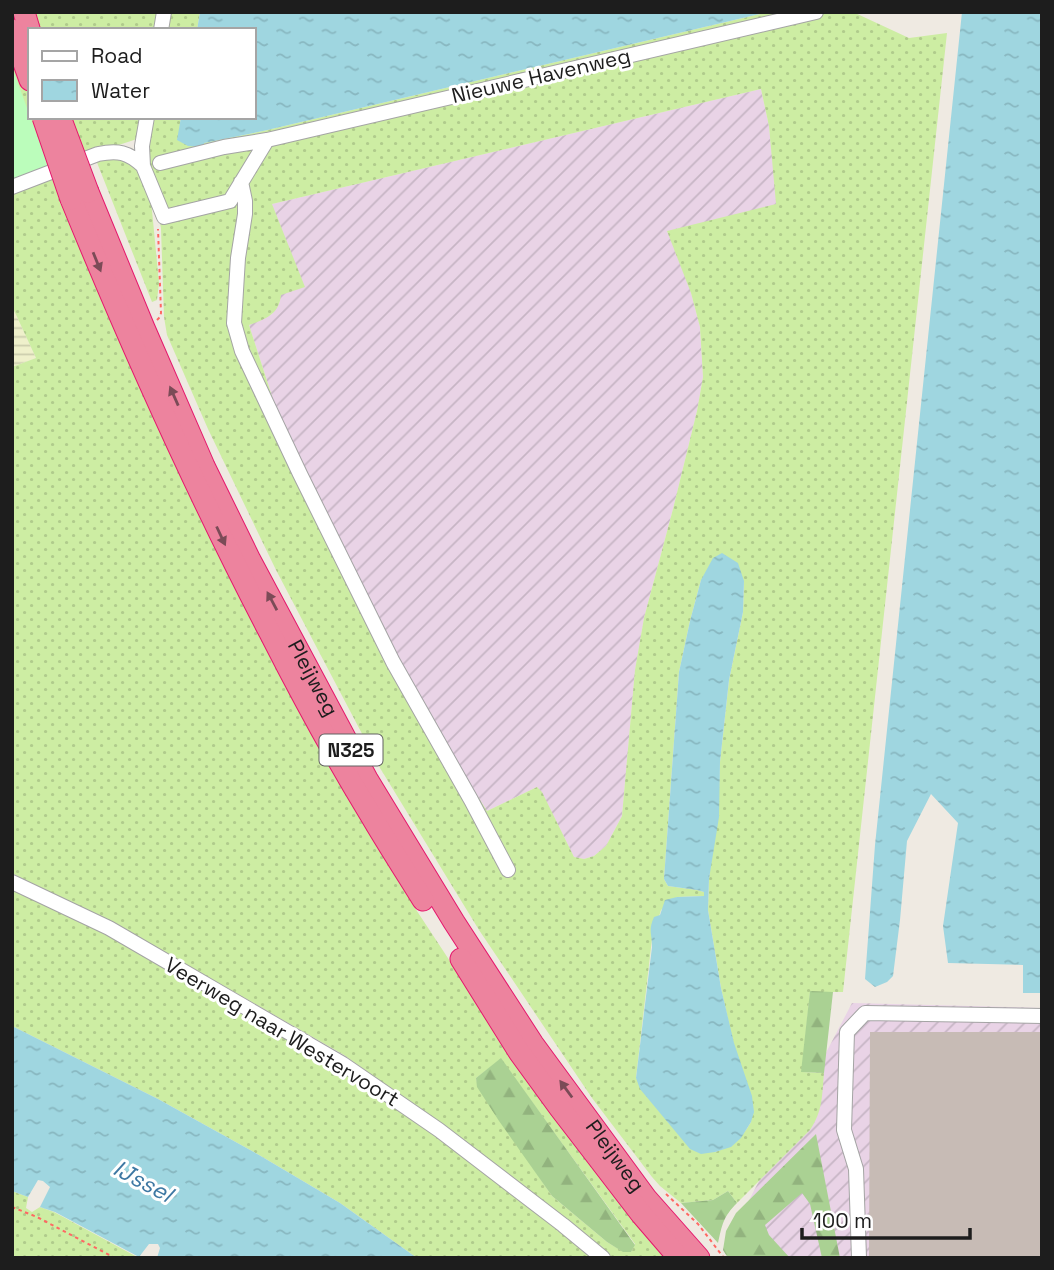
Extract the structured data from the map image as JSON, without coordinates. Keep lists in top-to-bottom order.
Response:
{
  "streets": {
    "highway": ["Pleijweg", "N325"],
    "street": ["Nieuwe Havenweg", "Veerweg naar Westervoort"]
  },
  "water": ["IJssel"],
  "legend": ["Road", "Water"],
  "scale_bar": "100 m"
}
